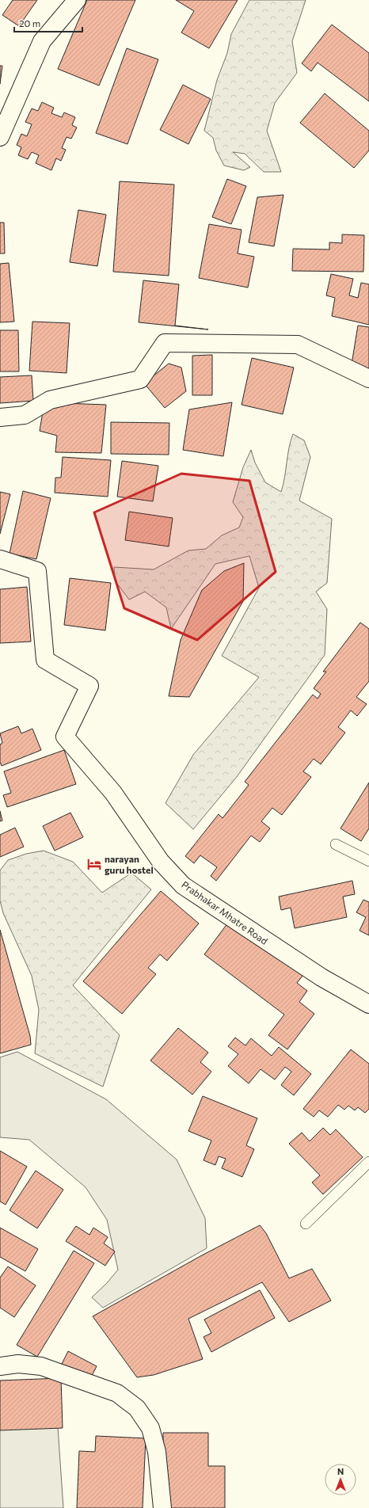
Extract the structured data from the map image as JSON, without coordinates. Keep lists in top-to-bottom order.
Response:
{
  "streets": {
    "street": ["Prabhakar Mhatre Road"]
  },
  "places": {
    "hotel": ["narayan guru hostel"]
  },
  "scale_bar": "20 m",
  "north": "top"
}
